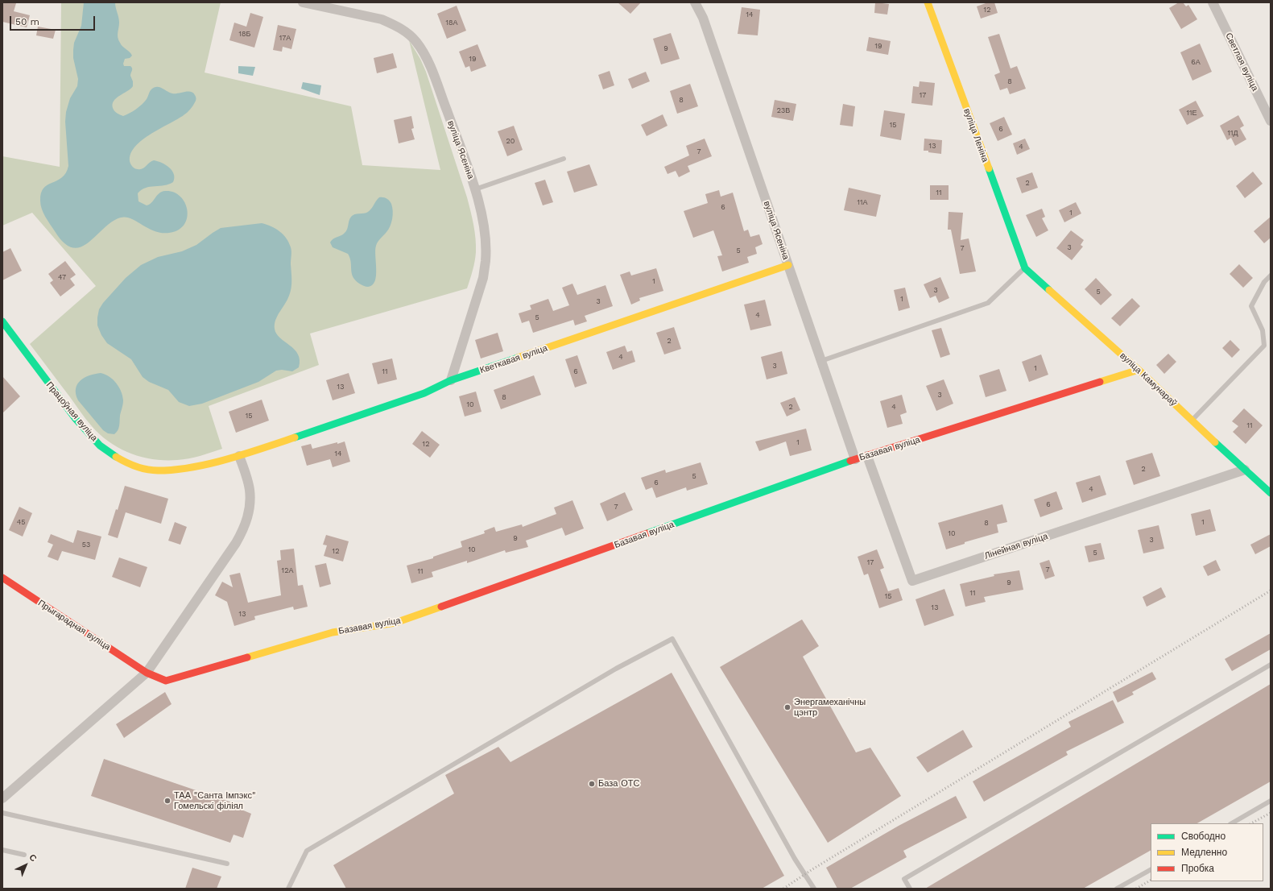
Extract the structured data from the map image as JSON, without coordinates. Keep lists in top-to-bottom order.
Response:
{
  "streets": {
    "street": [
      "Светлая вуліца",
      "вуліца Леніна",
      "вуліца Ясеніна",
      "Кветкавая вуліца",
      "вуліца Камунараў",
      "Працоўная вуліца",
      "Базавая вуліца",
      "Лінейная вуліца",
      "Прыгарадная вуліца"
    ]
  },
  "crossings": [
    ["вуліца Леніна", "вуліца Камунараў"],
    ["вуліца Ясеніна", "Кветкавая вуліца"],
    ["вуліца Ясеніна", "Базавая вуліца"],
    ["Кветкавая вуліца", "Працоўная вуліца"],
    ["вуліца Камунараў", "Базавая вуліца"],
    ["вуліца Камунараў", "Лінейная вуліца"],
    ["Базавая вуліца", "Лінейная вуліца"],
    ["Базавая вуліца", "Прыгарадная вуліца"]
  ],
  "places": ["Энергамеханічны цэнтр", "База ОТС", "ТАА \"Санта Імпэкс\" Гомельскі філіял"],
  "house_numbers": [
    "12",
    "14",
    "18А",
    "18Б",
    "17А",
    "19",
    "9",
    "19",
    "6А",
    "8",
    "17",
    "8",
    "23В",
    "11Е",
    "15",
    "6",
    "11Д",
    "20",
    "13",
    "4",
    "7",
    "2",
    "11",
    "11А",
    "6",
    "1",
    "3",
    "7",
    "5",
    "47",
    "1",
    "3",
    "5",
    "1",
    "3",
    "4",
    "5",
    "2",
    "4",
    "3",
    "1",
    "11",
    "6",
    "13",
    "3",
    "8",
    "10",
    "2",
    "4",
    "15",
    "11",
    "1",
    "12",
    "14",
    "2",
    "5",
    "6",
    "4",
    "6",
    "7",
    "45",
    "1",
    "8",
    "10",
    "9",
    "3",
    "53",
    "10",
    "12",
    "5",
    "17",
    "7",
    "12А",
    "11",
    "9",
    "11",
    "15",
    "13",
    "13"
  ],
  "legend": ["Свободно", "Медленно", "Пробка"],
  "scale_bar": "50 m",
  "north": "top right"
}
